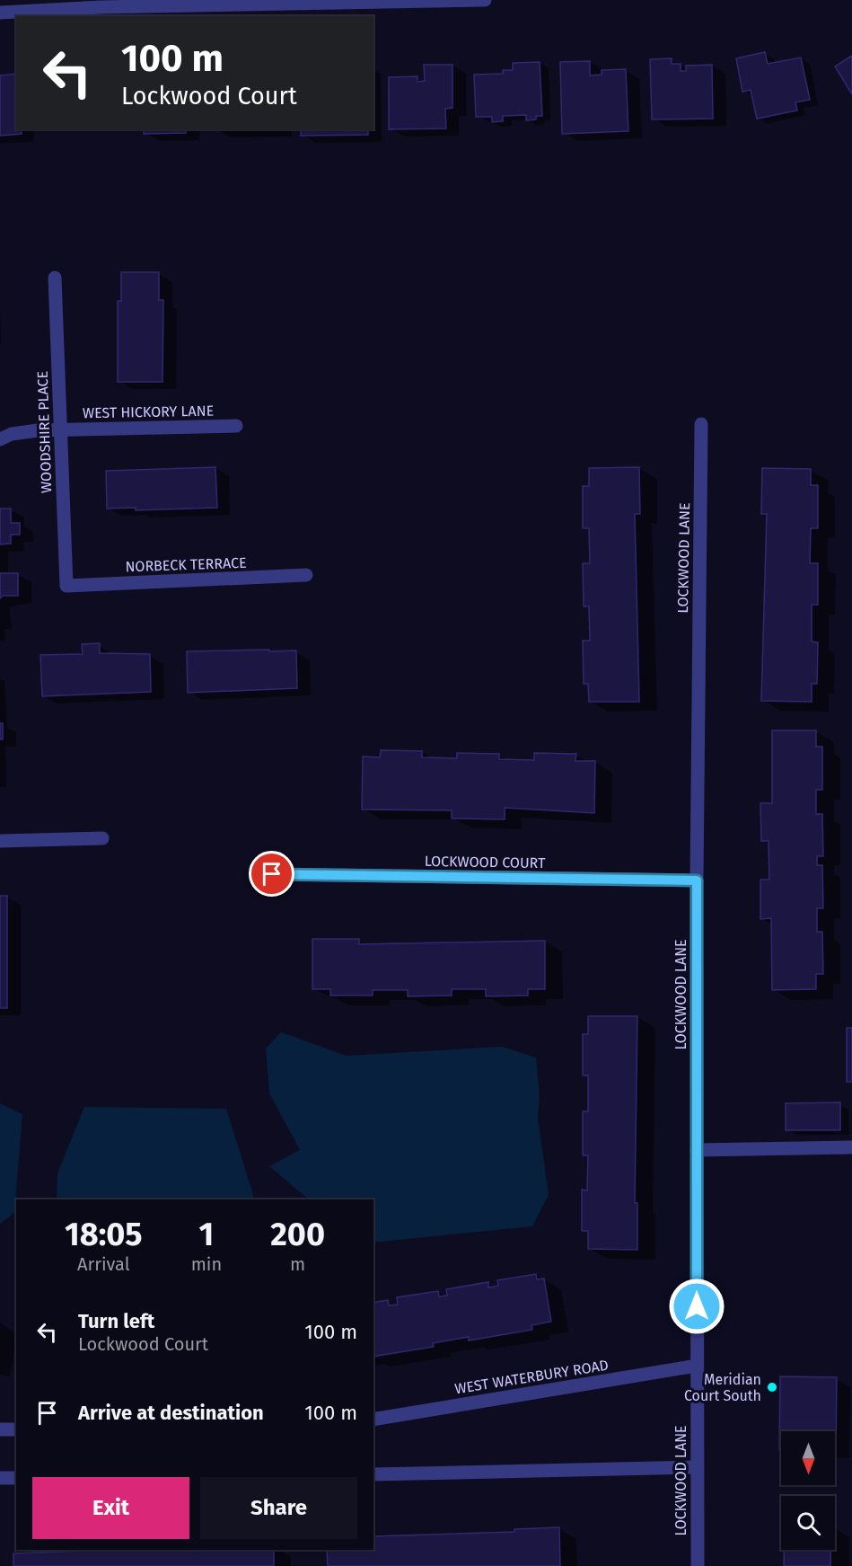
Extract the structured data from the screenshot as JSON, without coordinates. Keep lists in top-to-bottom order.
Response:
{
  "streets": {
    "street": [
      "WEST HICKORY LANE",
      "WOODSHIRE PLACE",
      "LOCKWOOD LANE",
      "NORBECK TERRACE",
      "LOCKWOOD COURT",
      "WEST WATERBURY ROAD"
    ]
  },
  "crossings": [
    ["WEST HICKORY LANE", "WOODSHIRE PLACE"],
    ["WOODSHIRE PLACE", "NORBECK TERRACE"],
    ["LOCKWOOD LANE", "LOCKWOOD COURT"],
    ["LOCKWOOD LANE", "WEST WATERBURY ROAD"]
  ],
  "places": ["Meridian Court South"],
  "north": "bottom",
  "page": {
    "turn": ["100 m", "Lockwood Court"],
    "eta": [
      "18:05",
      "Arrival",
      "1",
      "min",
      "200",
      "m"
    ],
    "list": [
      {
        "name": "Turn left",
        "note": "Lockwood Court",
        "value": "100 m"
      },
      {
        "name": "Arrive at destination",
        "value": "100 m"
      }
    ],
    "buttons": ["Exit", "Share"]
  }
}
